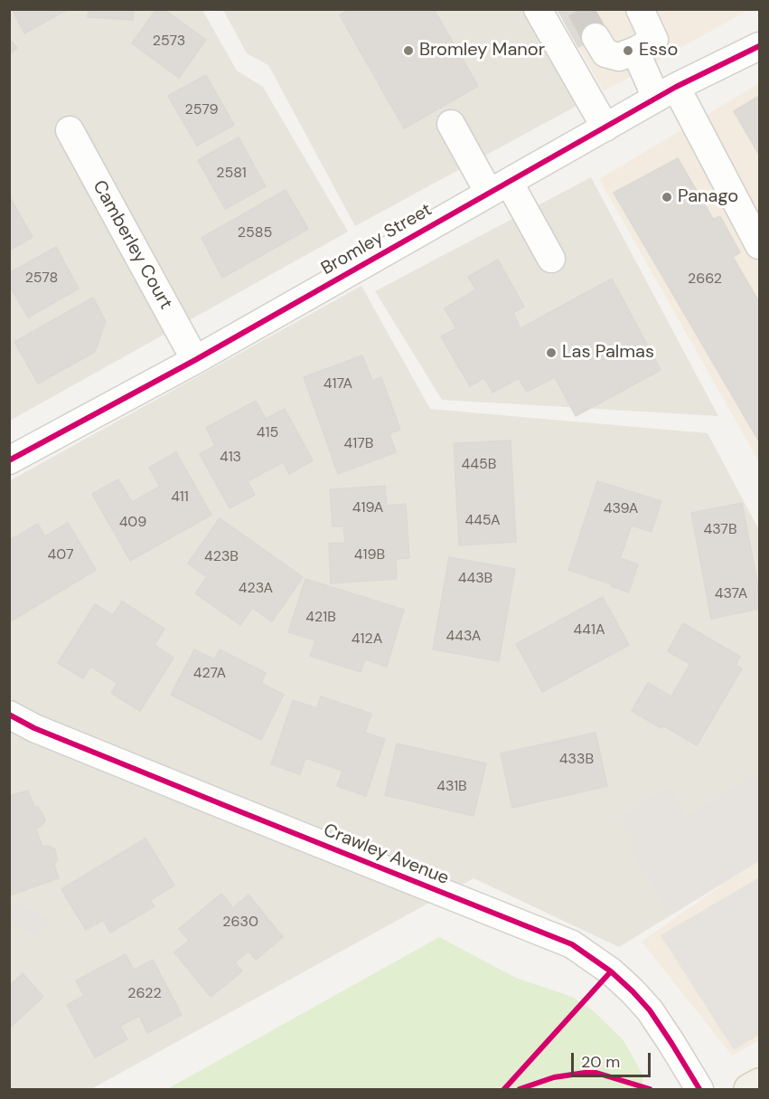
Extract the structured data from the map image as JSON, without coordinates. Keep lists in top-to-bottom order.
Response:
{
  "streets": {
    "street": ["Bromley Street", "Camberley Court", "Crawley Avenue"]
  },
  "crossings": [
    ["Bromley Street", "Camberley Court"]
  ],
  "places": [
    "Bromley Manor",
    "Esso",
    "Panago",
    "Las Palmas"
  ],
  "house_numbers": [
    "2573",
    "2579",
    "2581",
    "2585",
    "2578",
    "2662",
    "417A",
    "415",
    "417B",
    "413",
    "445B",
    "411",
    "419A",
    "439A",
    "445A",
    "409",
    "437B",
    "407",
    "419B",
    "423B",
    "443B",
    "423A",
    "437A",
    "421B",
    "441A",
    "443A",
    "412A",
    "427A",
    "433B",
    "431B",
    "2630",
    "2622"
  ],
  "scale_bar": "20 m"
}
